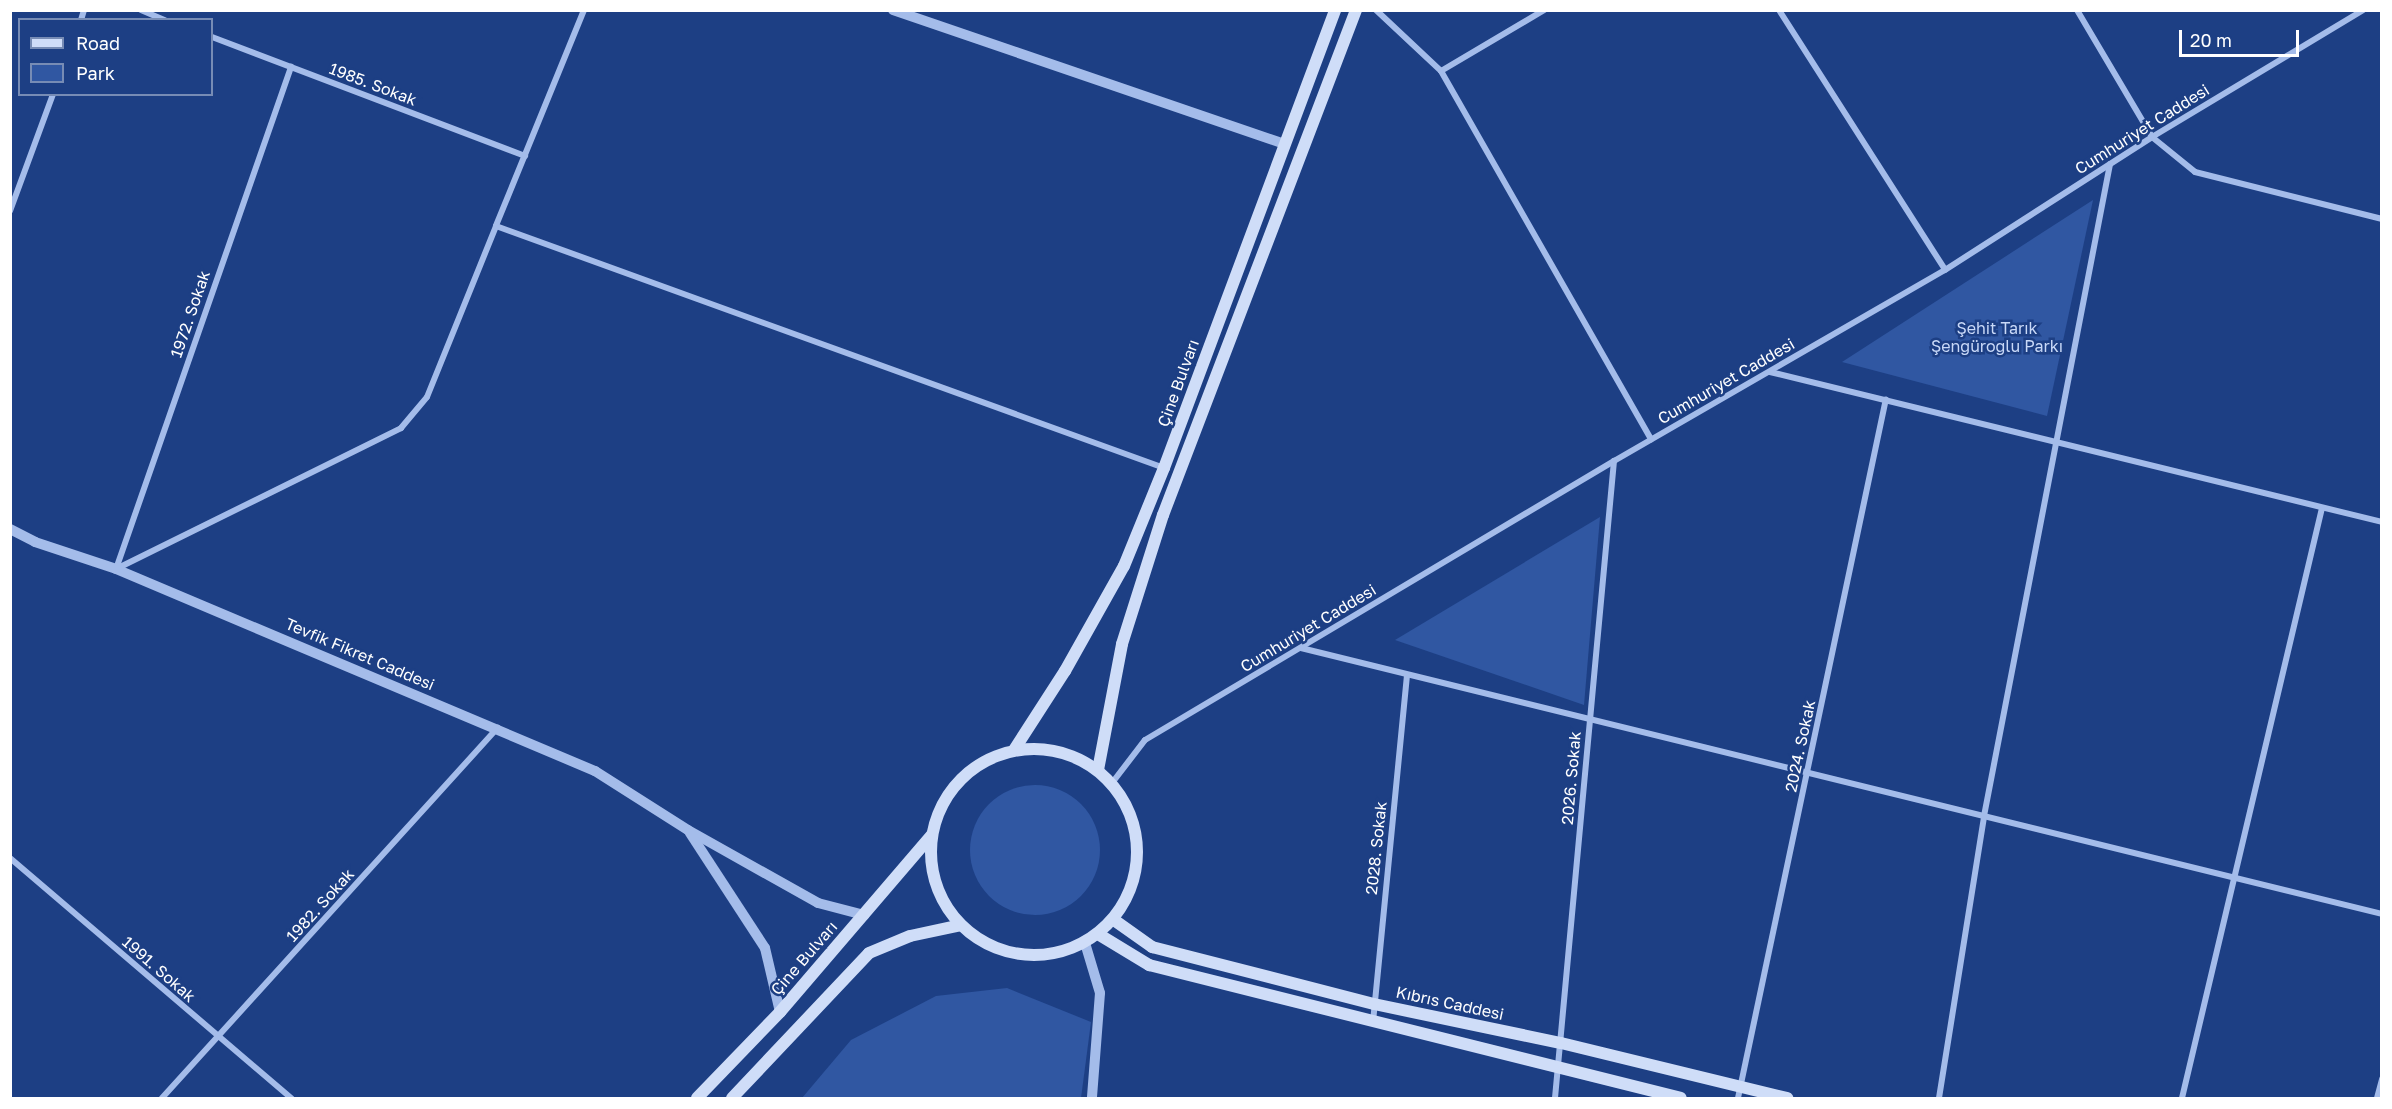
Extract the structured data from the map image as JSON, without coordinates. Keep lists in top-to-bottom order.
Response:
{
  "streets": {
    "main road": ["Çine Bulvarı", "Kıbrıs Caddesi"],
    "street": [
      "1985. Sokak",
      "Cumhuriyet Caddesi",
      "1972. Sokak",
      "Tevfik Fikret Caddesi",
      "2024. Sokak",
      "2026. Sokak",
      "2028. Sokak",
      "1982. Sokak",
      "1991. Sokak"
    ]
  },
  "crossings": [
    ["1985. Sokak", "1972. Sokak"],
    ["Cumhuriyet Caddesi", "Çine Bulvarı"],
    ["Cumhuriyet Caddesi", "2026. Sokak"],
    ["Cumhuriyet Caddesi", "Kıbrıs Caddesi"],
    ["1972. Sokak", "Tevfik Fikret Caddesi"],
    ["Çine Bulvarı", "Tevfik Fikret Caddesi"],
    ["Çine Bulvarı", "Kıbrıs Caddesi"],
    ["Tevfik Fikret Caddesi", "1982. Sokak"],
    ["2024. Sokak", "Kıbrıs Caddesi"],
    ["2026. Sokak", "Kıbrıs Caddesi"],
    ["2028. Sokak", "Kıbrıs Caddesi"],
    ["1982. Sokak", "1991. Sokak"]
  ],
  "parks": ["Şehit Tarık Şengüroğlu Parkı"],
  "legend": ["Road", "Park"],
  "scale_bar": "20 m"
}
